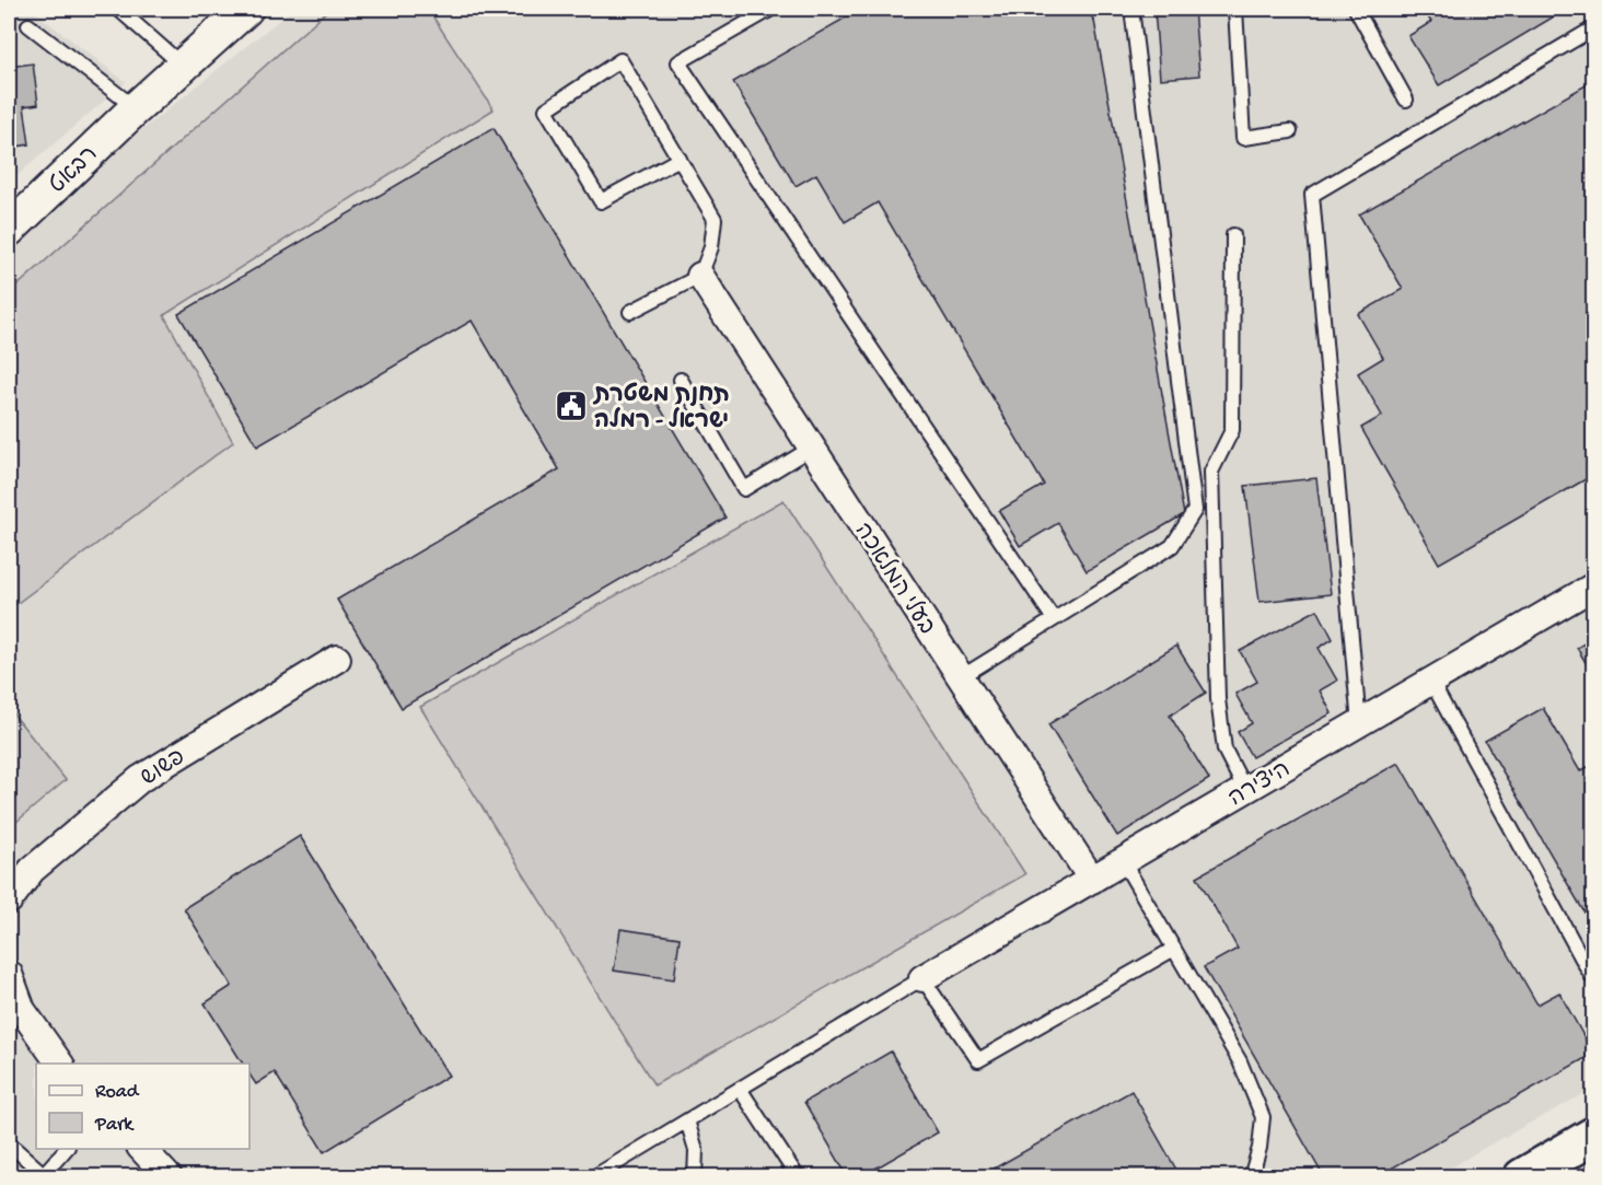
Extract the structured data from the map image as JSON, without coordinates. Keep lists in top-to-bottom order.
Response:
{
  "streets": {
    "street": [
      "רבאט",
      "בעלי המלאכה",
      "פשוש",
      "היצירה"
    ]
  },
  "crossings": [
    ["בעלי המלאכה", "היצירה"]
  ],
  "places": {
    "public building": ["תחנת משטרת ישראל - רמלה"]
  },
  "legend": ["Road", "Park"]
}
